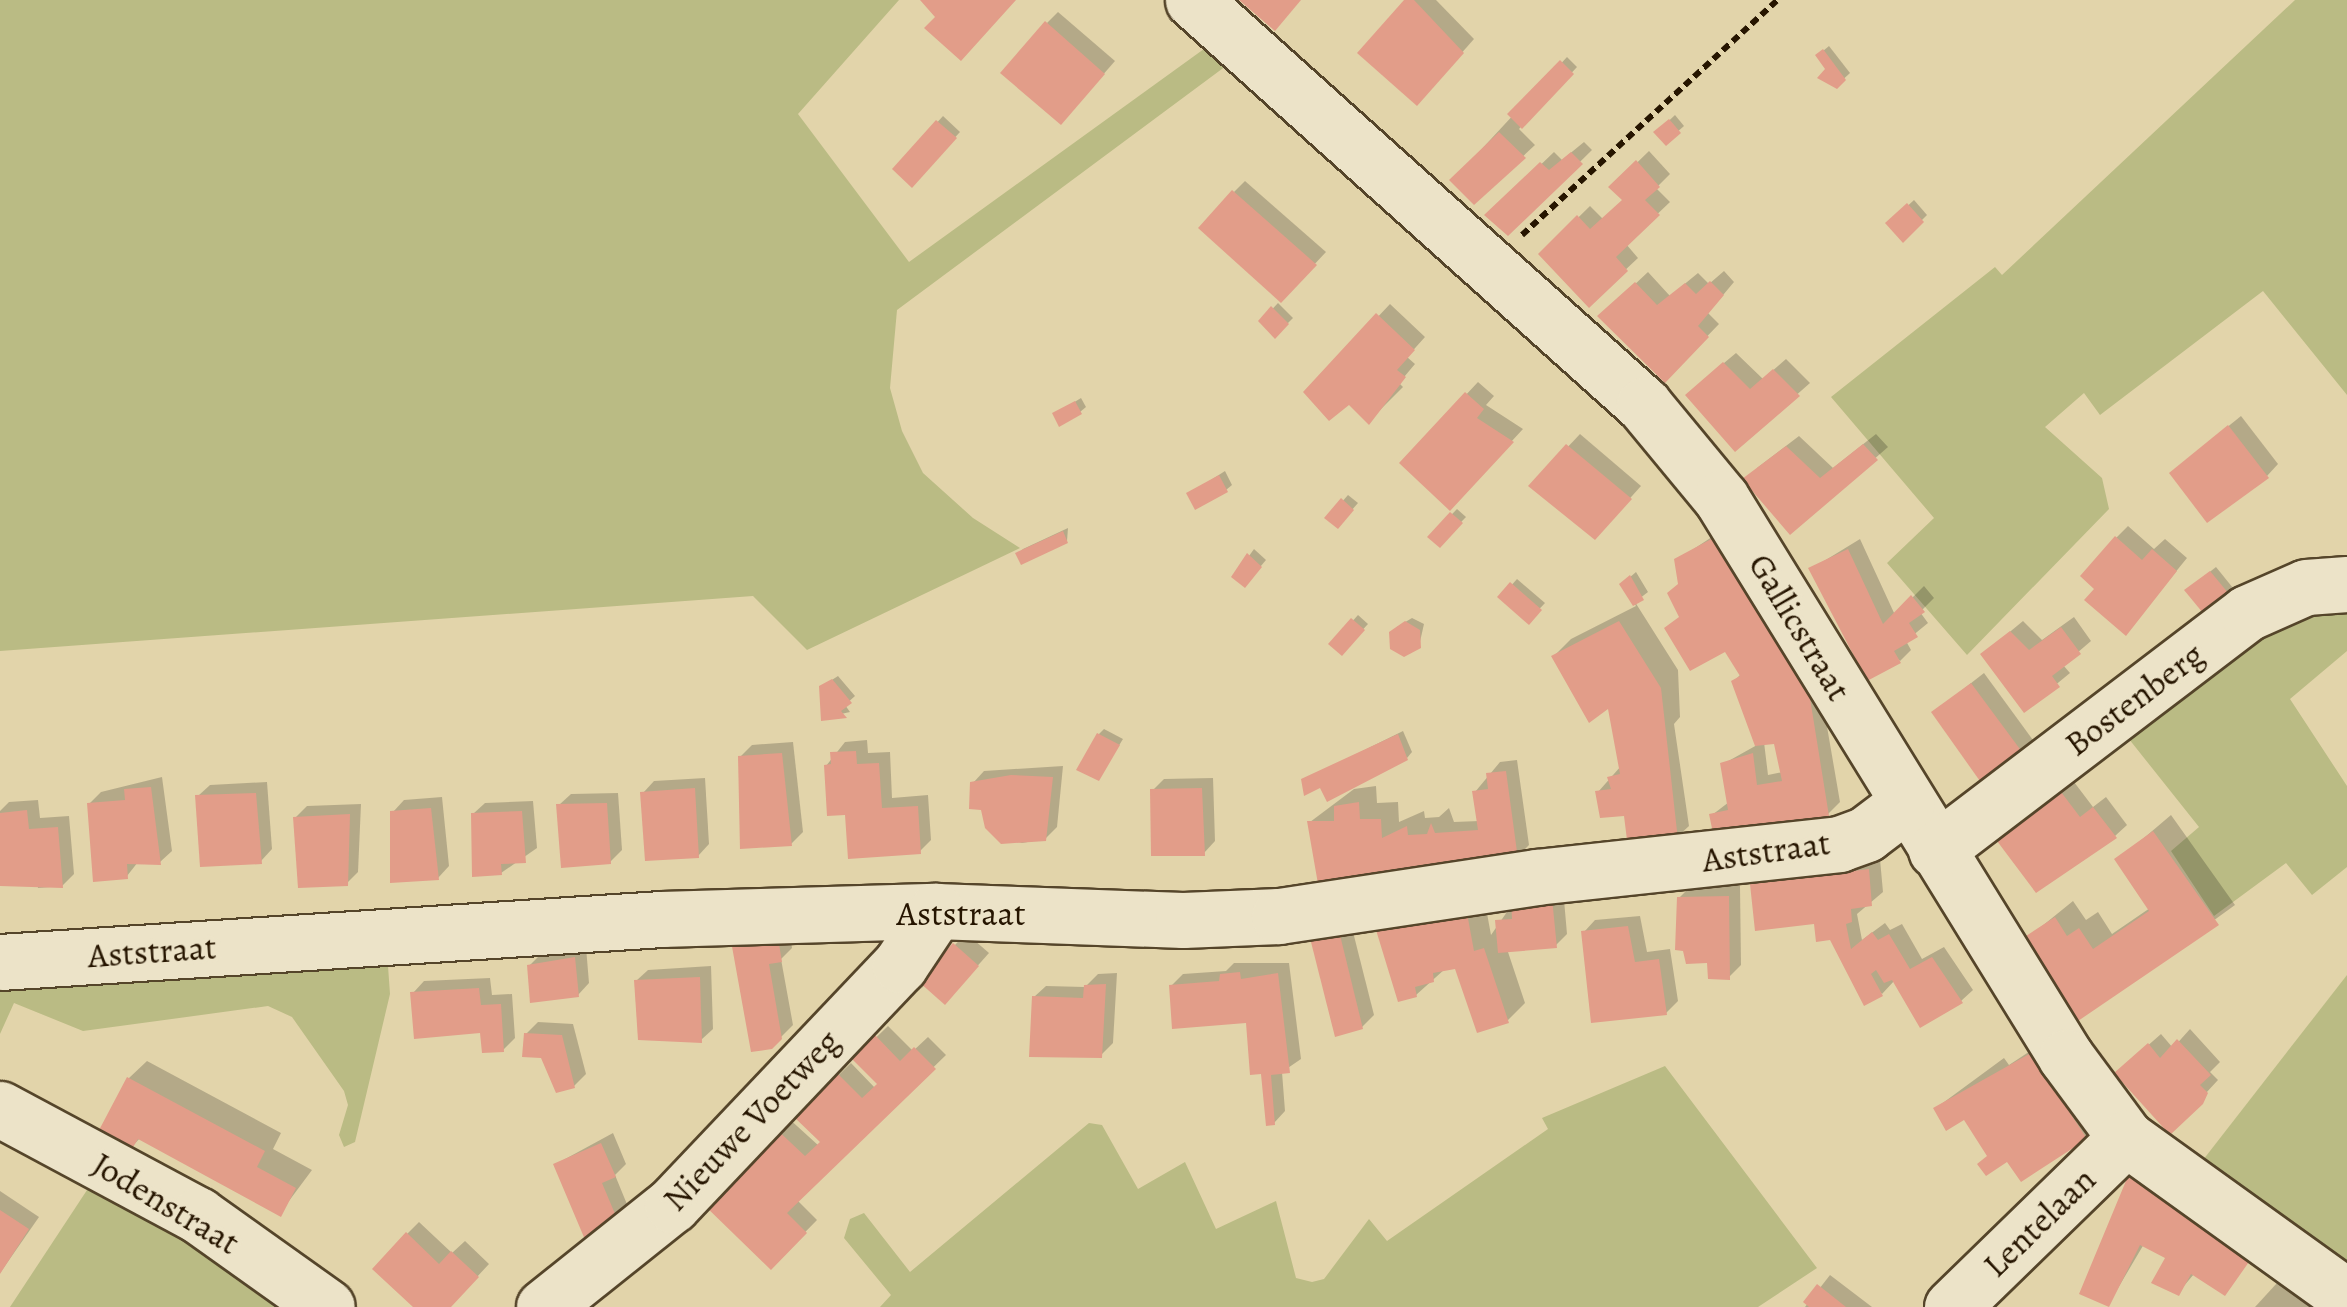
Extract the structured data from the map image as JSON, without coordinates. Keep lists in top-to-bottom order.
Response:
{
  "streets": {
    "street": [
      "Gallicstraat",
      "Bostenberg",
      "Aststraat",
      "Nieuwe Voetweg",
      "Jodenstraat",
      "Lentelaan"
    ]
  },
  "crossings": [
    ["Gallicstraat", "Bostenberg"],
    ["Gallicstraat", "Aststraat"],
    ["Gallicstraat", "Lentelaan"],
    ["Aststraat", "Nieuwe Voetweg"]
  ]
}
